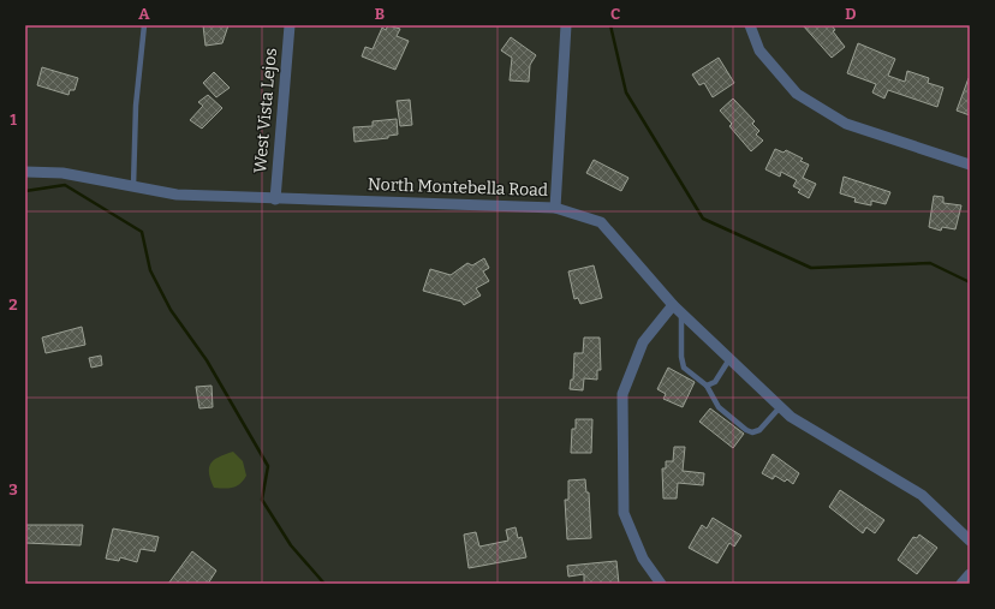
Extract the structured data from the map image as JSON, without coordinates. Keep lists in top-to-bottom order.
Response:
{
  "streets": {
    "street": ["West Vista Lejos", "North Montebella Road"]
  },
  "crossings": [
    ["West Vista Lejos", "North Montebella Road"]
  ],
  "grid": {
    "columns": [
      "A",
      "B",
      "C",
      "D"
    ],
    "rows": ["1", "2", "3"]
  }
}
